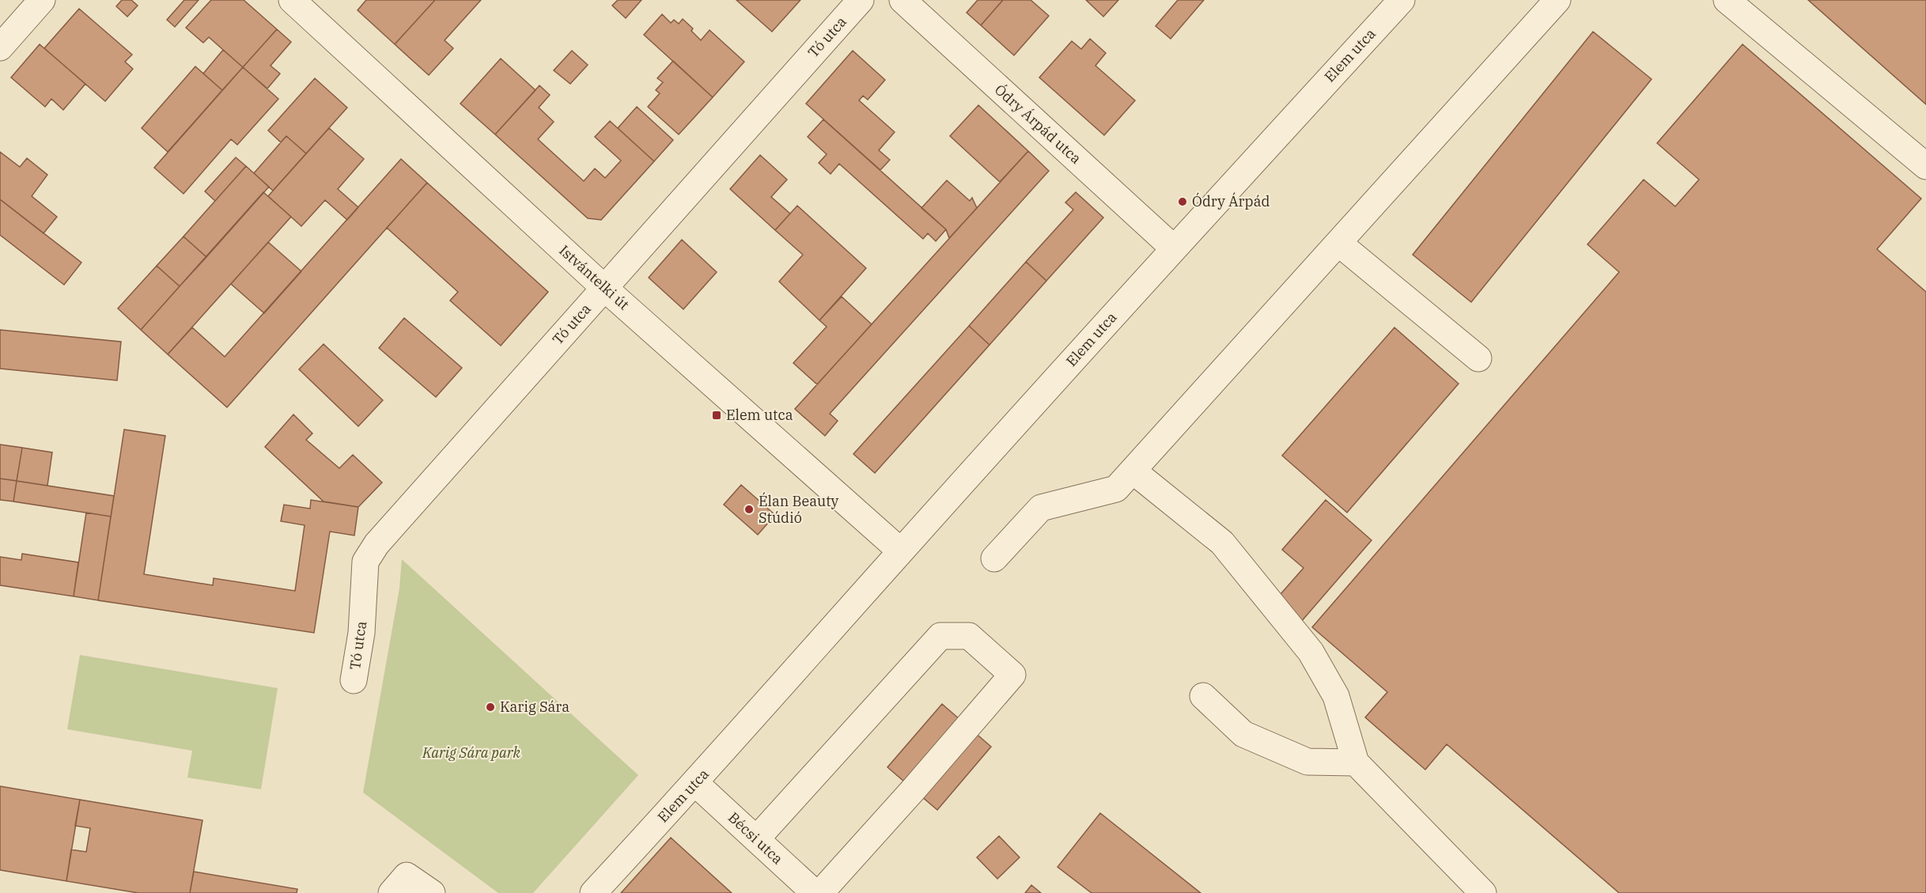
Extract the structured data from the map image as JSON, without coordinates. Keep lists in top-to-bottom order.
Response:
{
  "streets": {
    "street": [
      "Tó utca",
      "Elem utca",
      "Ódry Árpád utca",
      "Istvántelki út",
      "Bécsi utca"
    ]
  },
  "crossings": [
    ["Tó utca", "Istvántelki út"],
    ["Elem utca", "Ódry Árpád utca"],
    ["Elem utca", "Istvántelki út"],
    ["Elem utca", "Bécsi utca"]
  ],
  "parks": ["Karig Sára park"],
  "places": {
    "other": ["Ódry Árpád", "Élan Beauty Stúdió", "Karig Sára"],
    "transit": ["Elem utca"]
  }
}
